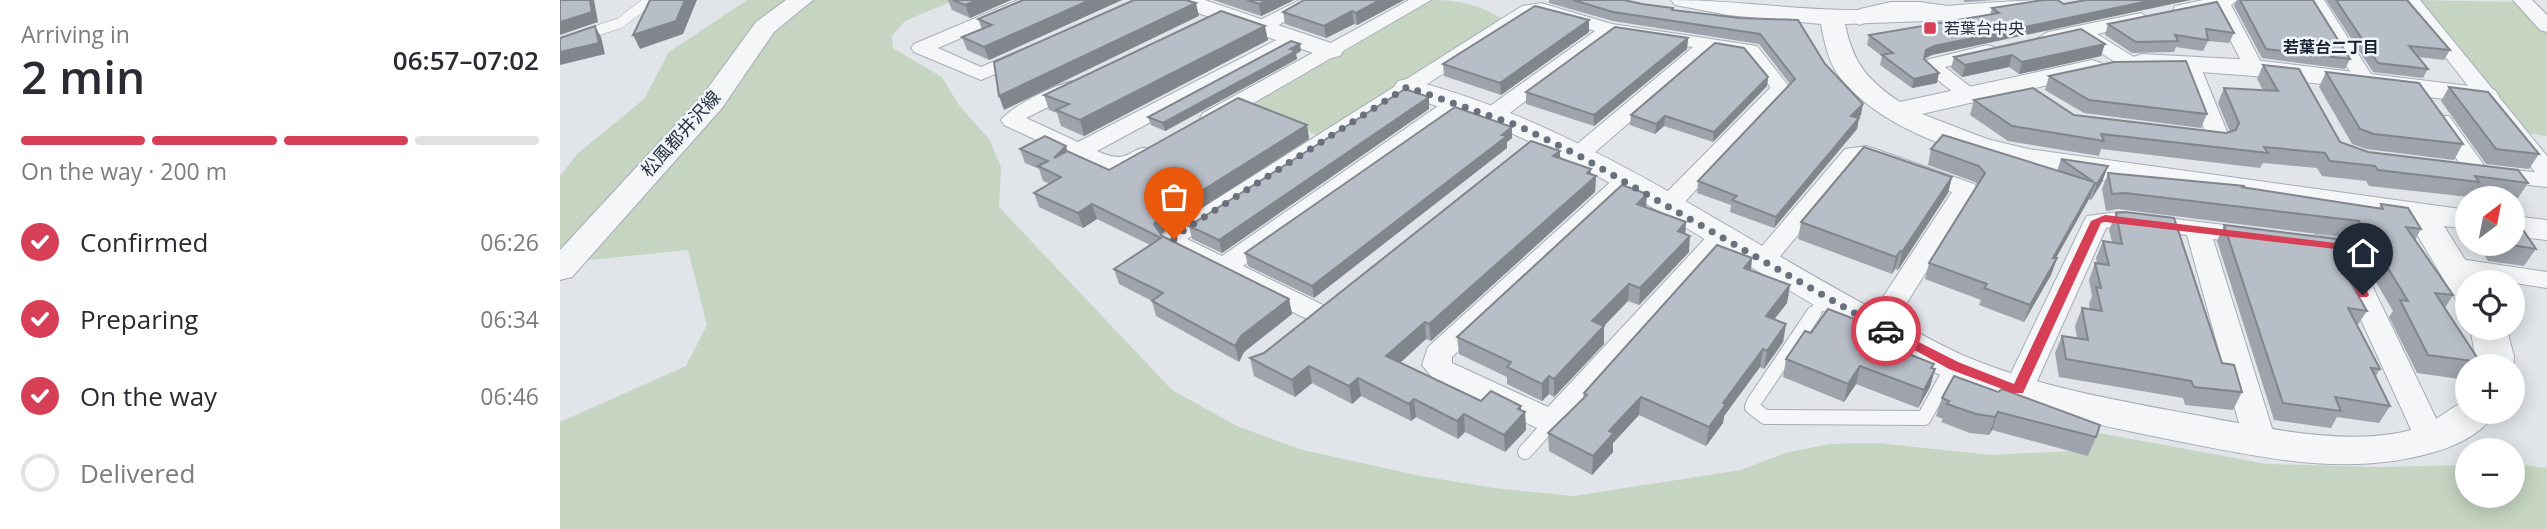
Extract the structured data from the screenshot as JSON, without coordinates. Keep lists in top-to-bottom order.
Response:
{
  "streets": {
    "street": ["松風都井沢線"]
  },
  "districts": ["若葉台二丁目"],
  "places": {
    "transit": ["若葉台中央"]
  },
  "north": "top right",
  "page": {
    "heading": ["2 min", "Arriving in", "06:57–07:02"],
    "bar": "On the way · 200 m",
    "map_buttons": ["+", "−"],
    "list": [
      ["Confirmed", "06:26"],
      ["Preparing", "06:34"],
      ["On the way", "06:46"],
      "Delivered"
    ]
  }
}
